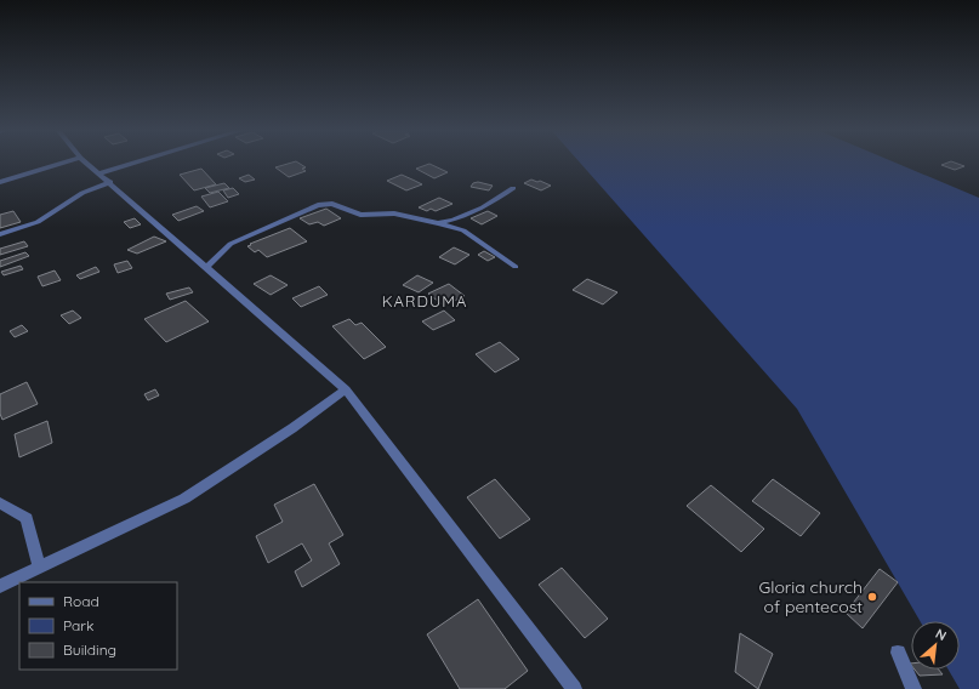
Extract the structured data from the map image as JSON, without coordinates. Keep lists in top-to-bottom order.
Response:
{
  "districts": ["KARDUMA"],
  "places": ["Gloria church of pentecost"],
  "legend": ["Road", "Park", "Building"],
  "north": "top right"
}
